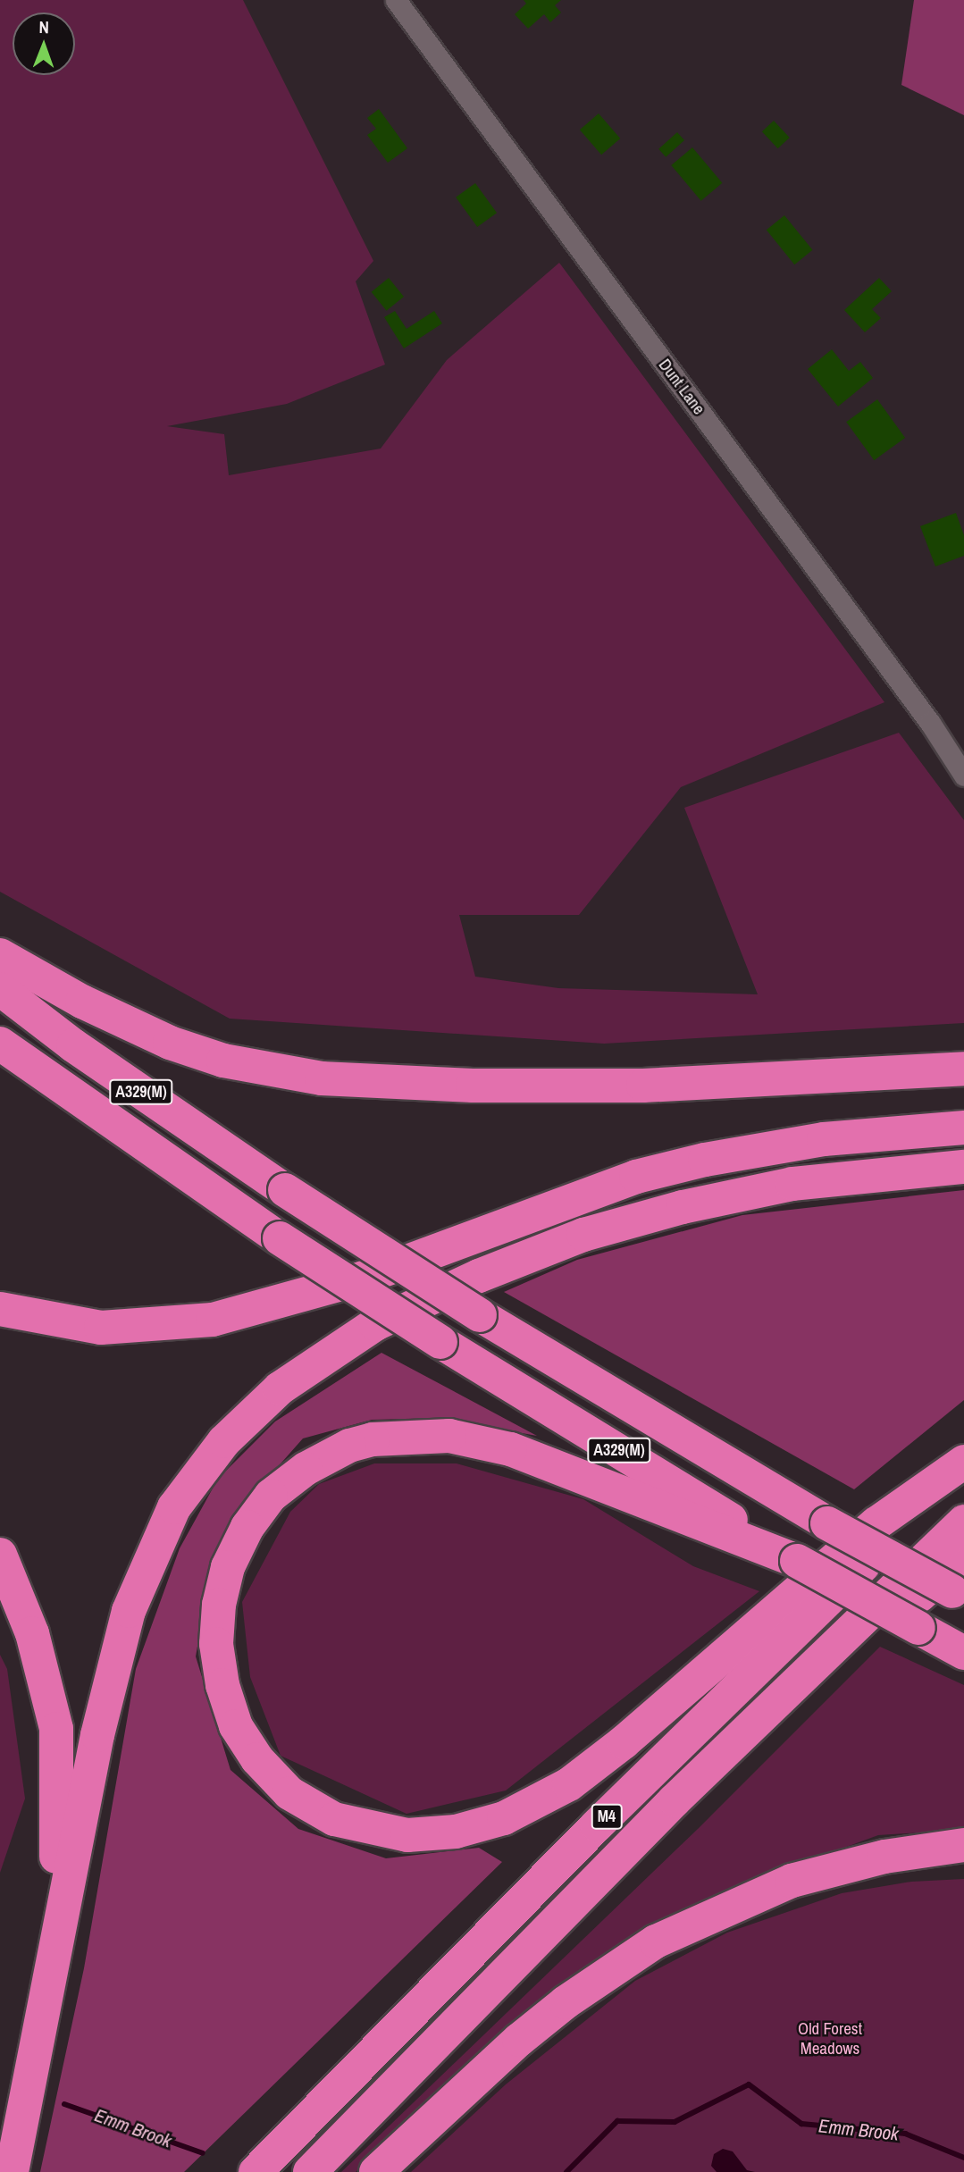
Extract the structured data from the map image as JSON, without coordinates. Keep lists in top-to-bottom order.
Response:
{
  "streets": {
    "highway": ["A329(M)", "M4"],
    "street": ["Dunt Lane"]
  },
  "water": ["Emm Brook"],
  "parks": ["Old Forest Meadows"],
  "north": "top"
}
